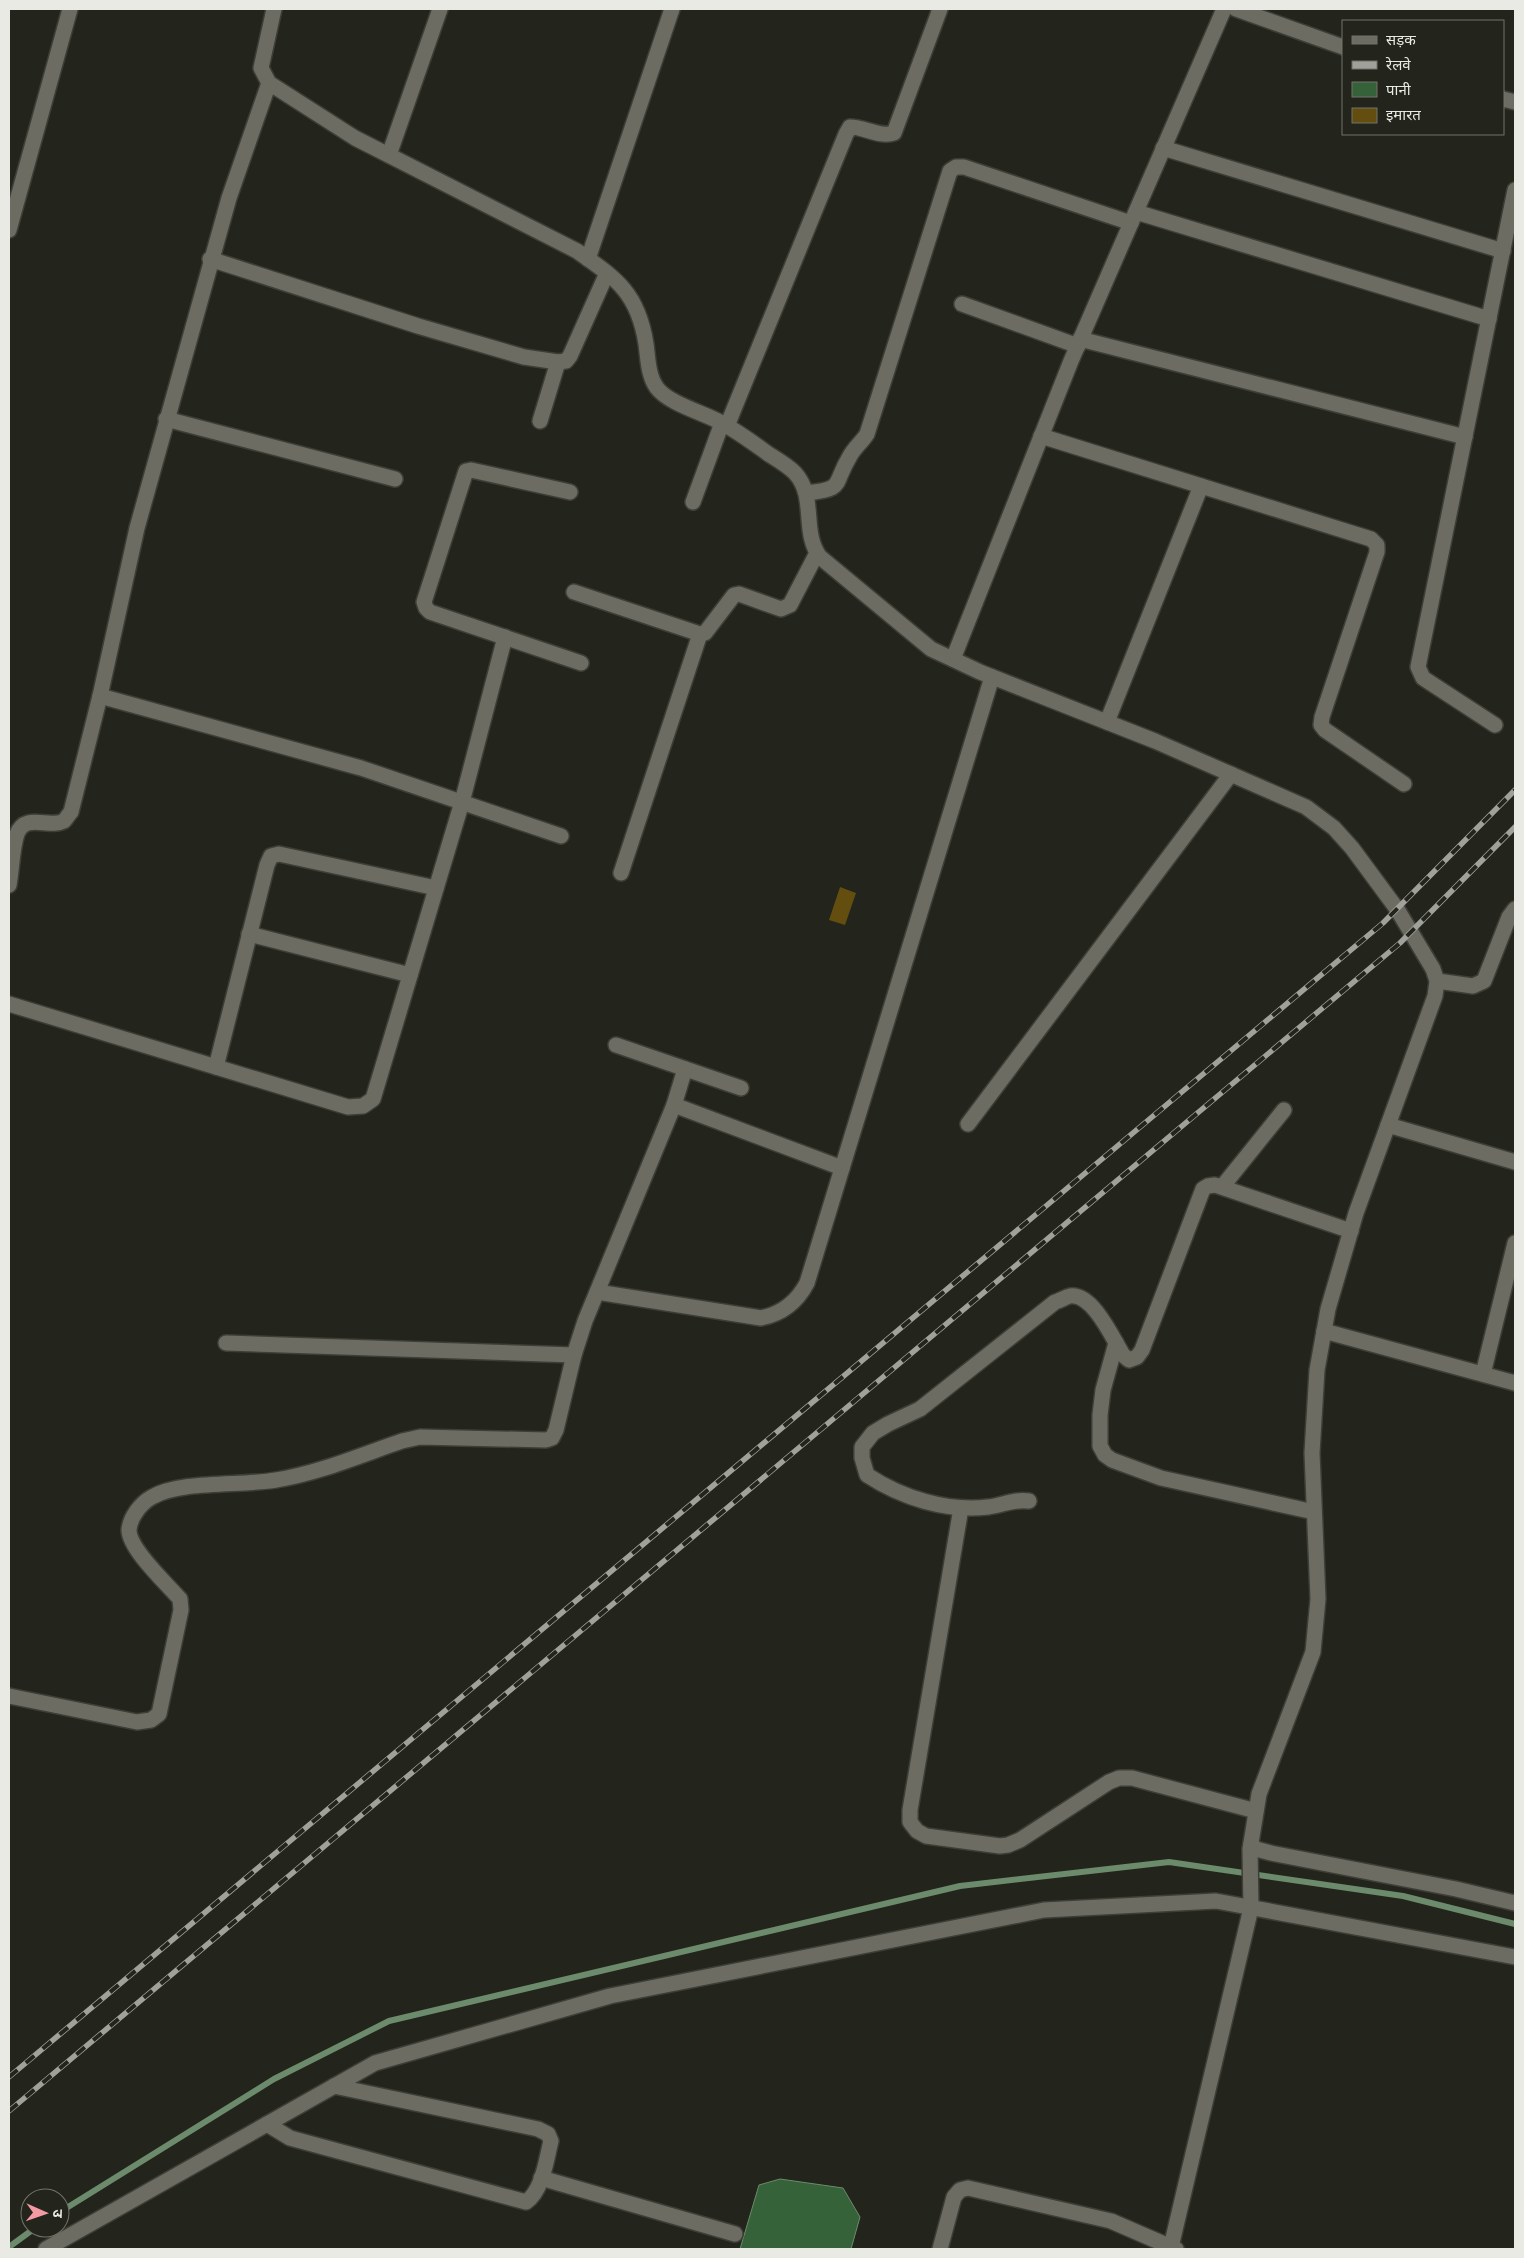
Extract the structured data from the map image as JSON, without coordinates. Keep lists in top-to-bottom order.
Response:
{
  "legend": [
    "सड़क",
    "रेलवे",
    "पानी",
    "इमारत"
  ],
  "north": "right"
}
